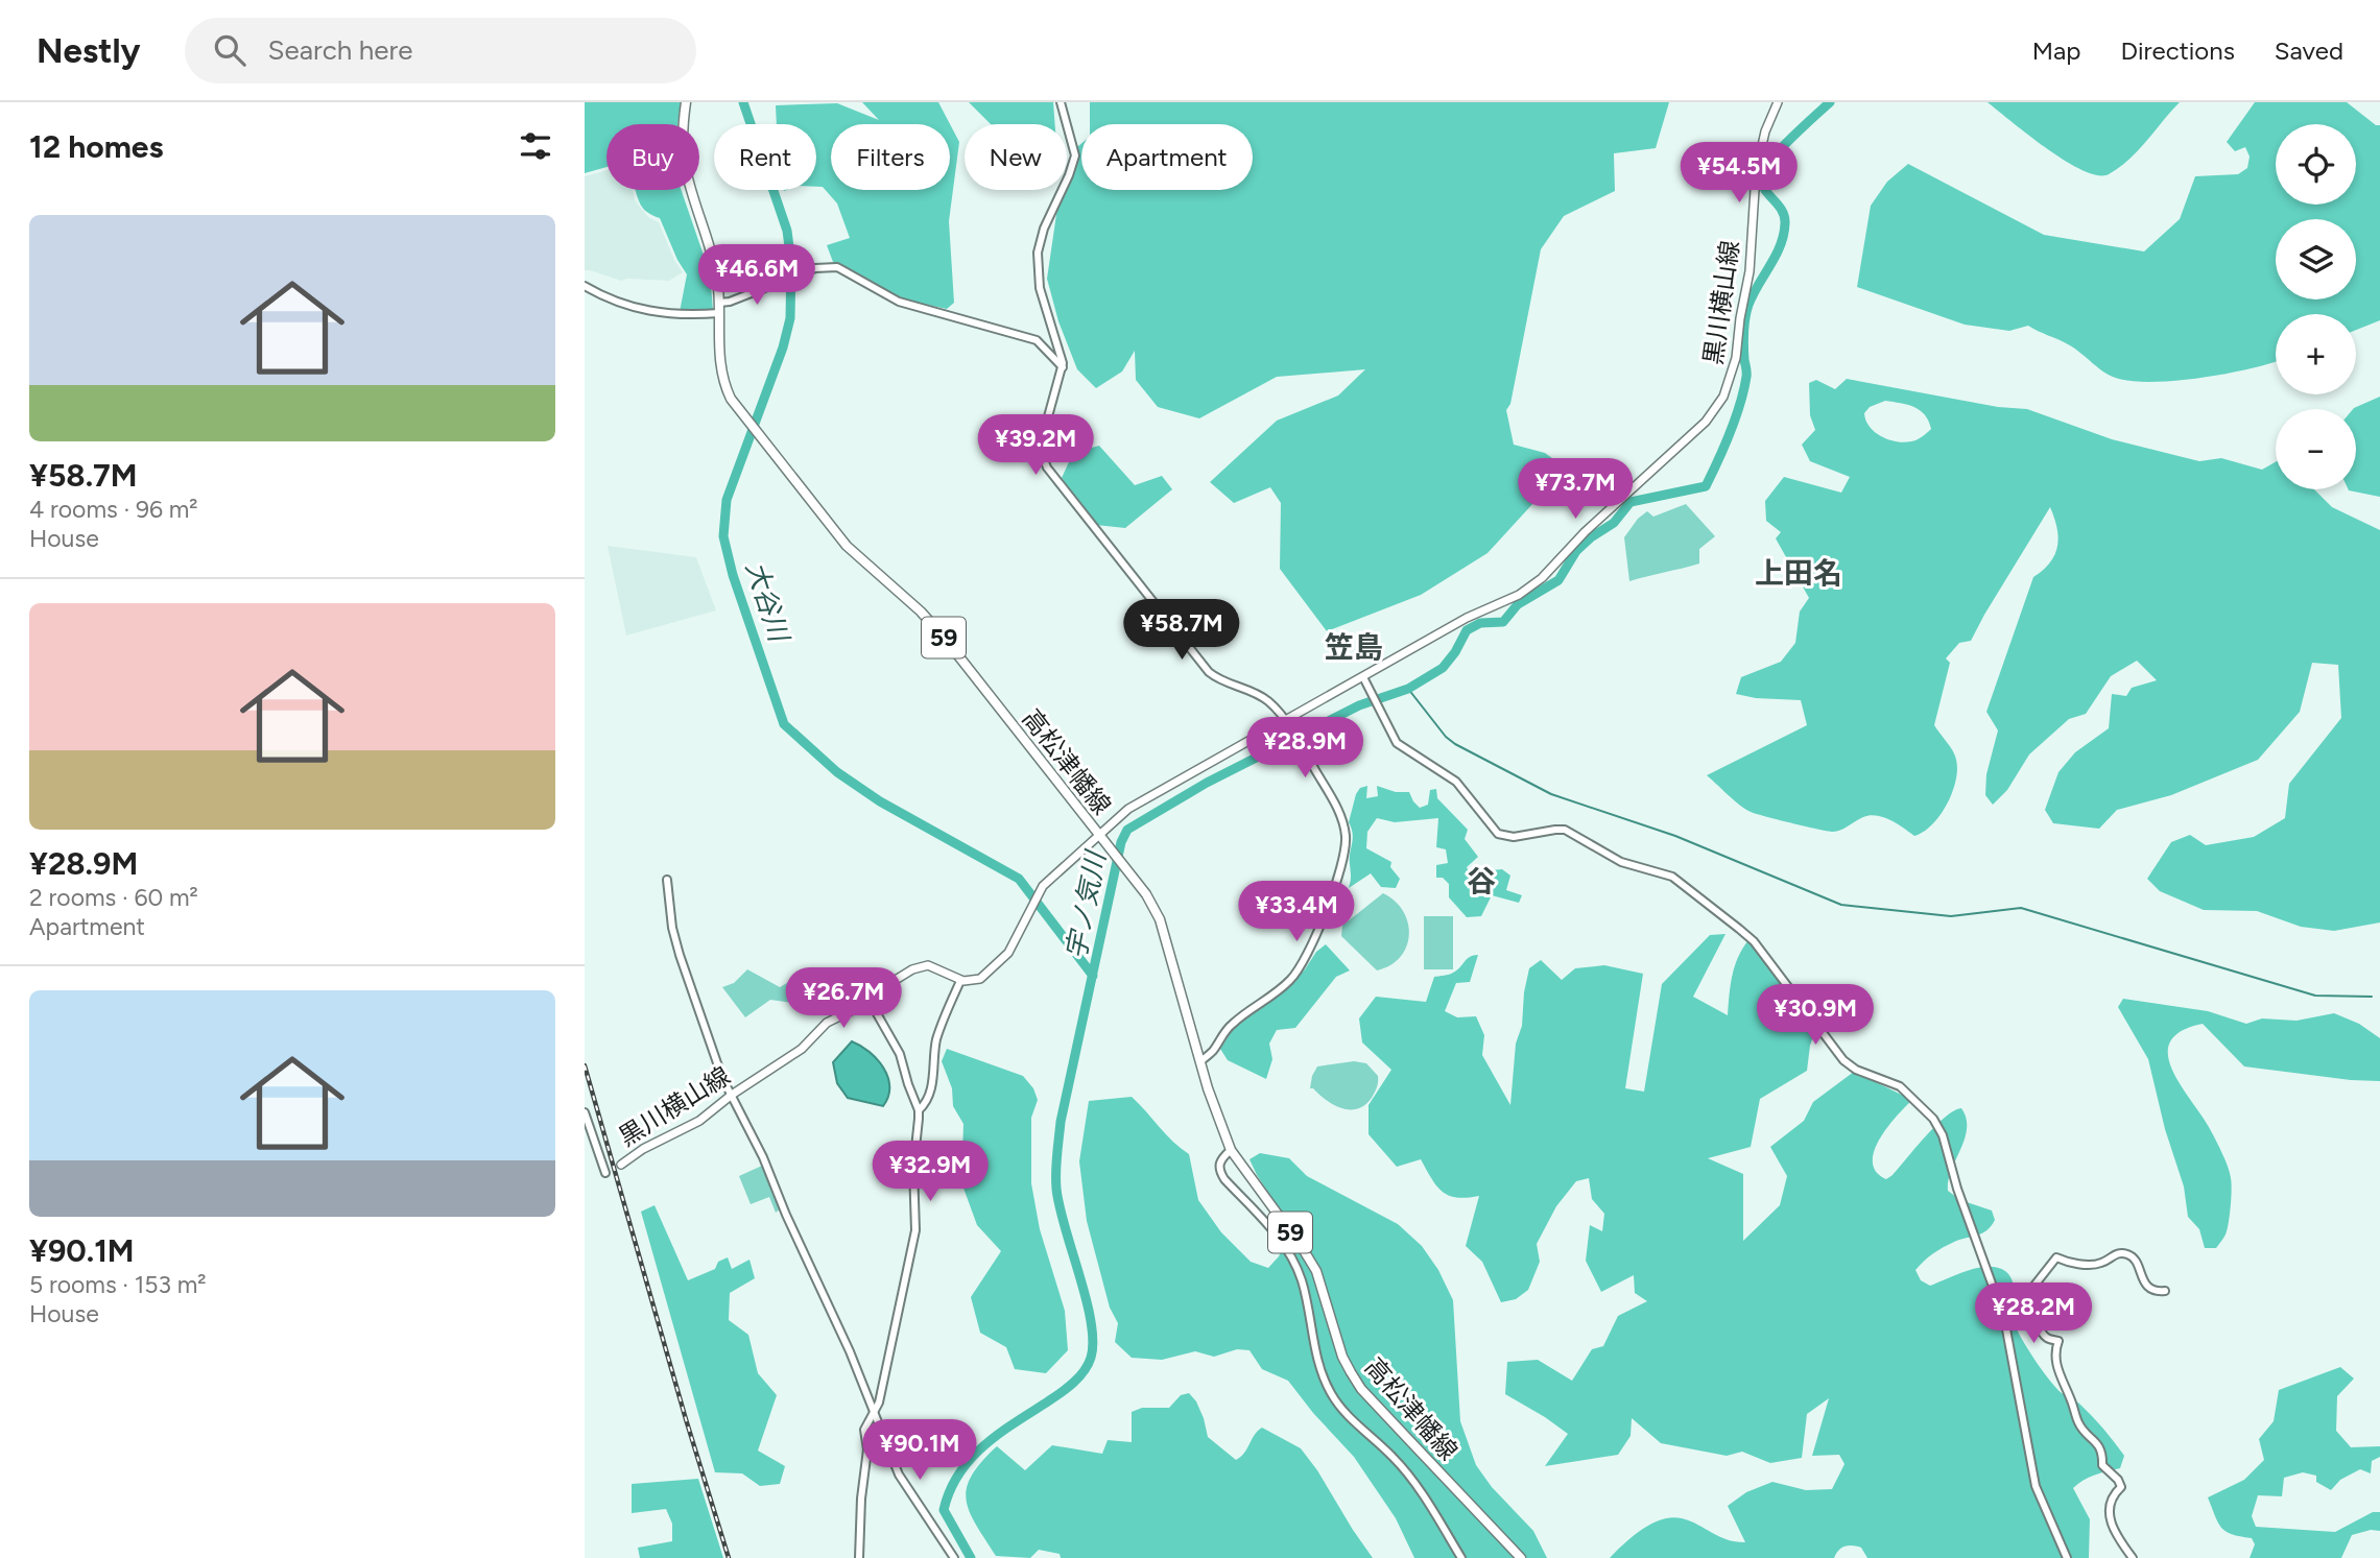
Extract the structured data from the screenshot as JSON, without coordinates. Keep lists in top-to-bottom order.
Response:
{
  "streets": {
    "main road": ["黒川横山線", "59", "高松津幡線"]
  },
  "crossings": [
    ["黒川横山線", "高松津幡線"]
  ],
  "districts": ["上田名", "笠島", "谷"],
  "water": ["大谷川", "宇ノ気川"],
  "page": {
    "header": "Nestly",
    "search": "Search here",
    "nav": ["Map", "Directions", "Saved"],
    "heading": "12 homes",
    "map_buttons": ["+", "−"],
    "chip": [
      "Buy",
      "Rent",
      "Filters",
      "New",
      "Apartment"
    ],
    "price": [
      "¥54.5M",
      "¥46.6M",
      "¥39.2M",
      "¥73.7M",
      "¥58.7M",
      "¥28.9M",
      "¥33.4M",
      "¥26.7M",
      "¥30.9M",
      "¥32.9M",
      "¥28.2M",
      "¥90.1M"
    ],
    "list": [
      {
        "name": "¥58.7M",
        "note": "4 rooms · 96 m² · House"
      },
      {
        "name": "¥28.9M",
        "note": "2 rooms · 60 m² · Apartment"
      },
      {
        "name": "¥90.1M",
        "note": "5 rooms · 153 m² · House"
      }
    ]
  }
}
